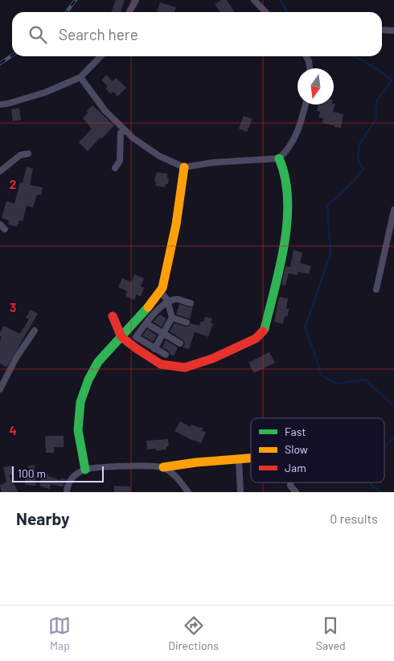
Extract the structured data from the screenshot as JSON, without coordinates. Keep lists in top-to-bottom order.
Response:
{
  "legend": ["Fast", "Slow", "Jam"],
  "scale_bar": "100 m",
  "north": "bottom",
  "page": {
    "search": "Search here",
    "scale": "100 m",
    "heading": ["Nearby", "0 results"],
    "nav": ["Map", "Directions", "Saved"]
  },
  "grid": {
    "rows": ["2", "3", "4"]
  }
}
